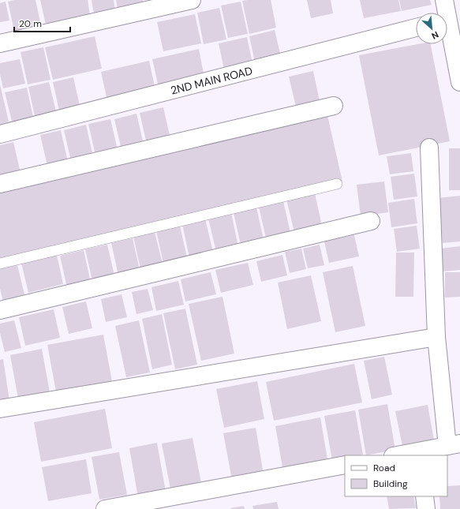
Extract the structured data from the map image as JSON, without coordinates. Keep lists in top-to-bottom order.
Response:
{
  "streets": {
    "street": ["2ND MAIN ROAD"]
  },
  "legend": ["Road", "Building"],
  "scale_bar": "20 m",
  "north": "bottom right"
}
